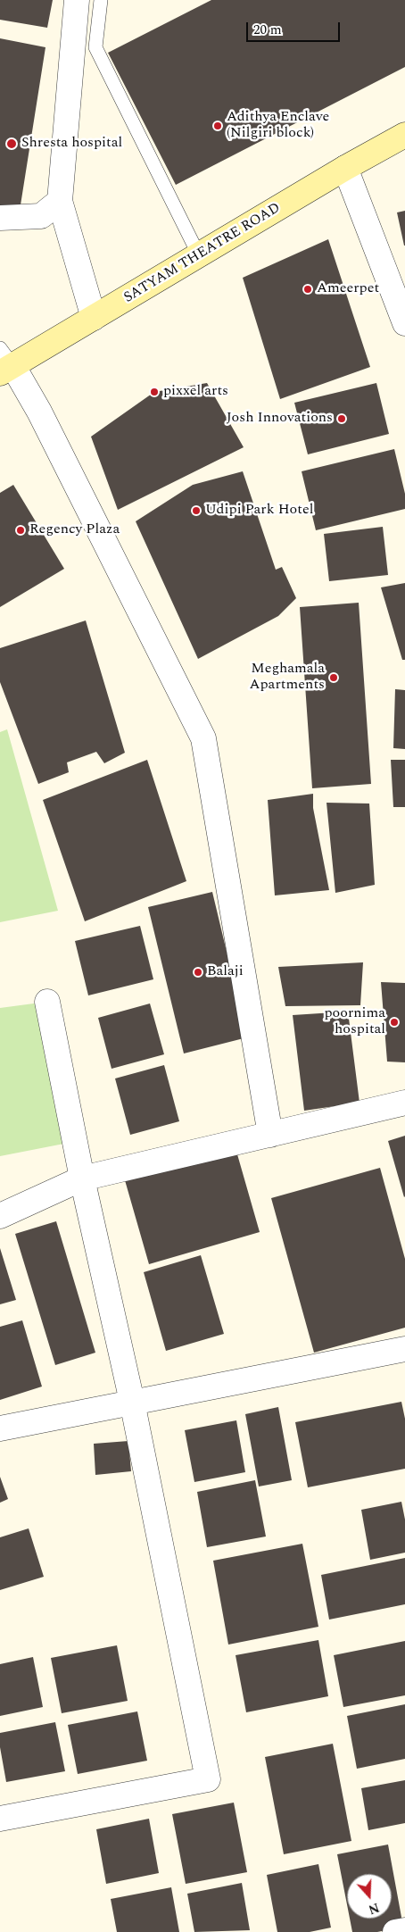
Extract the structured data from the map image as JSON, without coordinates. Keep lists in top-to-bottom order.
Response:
{
  "streets": {
    "main road": ["SATYAM THEATRE ROAD"]
  },
  "places": [
    "Adithya Enclave (Nilgiri block)",
    "Shresta hospital",
    "Ameerpet",
    "pixxel arts",
    "Josh Innovations",
    "Udipi Park Hotel",
    "Regency Plaza",
    "Meghamala Apartments",
    "Balaji",
    "poornima hospital"
  ],
  "scale_bar": "20 m",
  "north": "bottom"
}
